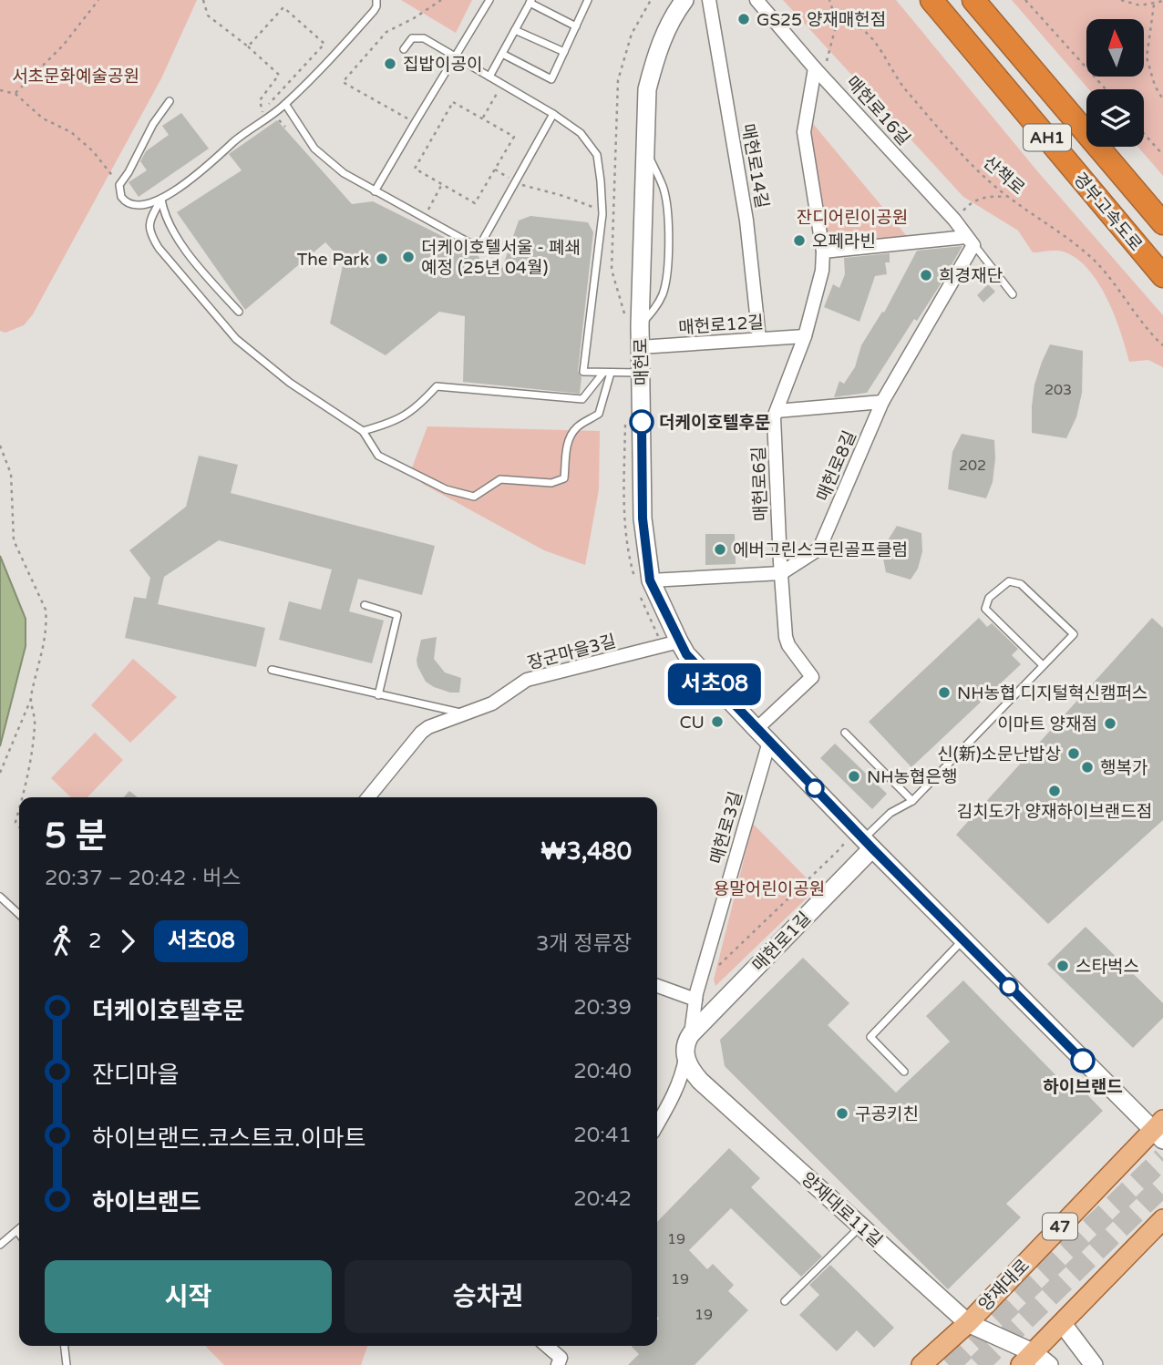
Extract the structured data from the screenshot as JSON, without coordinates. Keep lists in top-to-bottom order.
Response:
{
  "streets": {
    "highway": ["AH1", "경부고속도로"],
    "main road": [
      "매헌로",
      "매헌로1길",
      "양재대로11길",
      "47",
      "양재대로"
    ],
    "street": [
      "매헌로16길",
      "매헌로14길",
      "매헌로12길",
      "매헌로8길",
      "매헌로6길",
      "장군마을3길",
      "매헌로3길"
    ],
    "path": ["산책로"]
  },
  "crossings": [
    ["매헌로16길", "매헌로8길"],
    ["매헌로16길", "매헌로6길"],
    ["매헌로14길", "매헌로12길"],
    ["매헌로12길", "매헌로"],
    ["매헌로12길", "매헌로6길"],
    ["매헌로", "매헌로8길"],
    ["매헌로", "매헌로6길"],
    ["매헌로", "장군마을3길"],
    ["매헌로", "매헌로3길"],
    ["매헌로", "매헌로1길"],
    ["매헌로", "양재대로"],
    ["매헌로8길", "매헌로6길"],
    ["매헌로3길", "매헌로1길"],
    ["양재대로11길", "양재대로"]
  ],
  "parks": ["서초문화예술공원", "잔디어린이공원", "용말어린이공원"],
  "places": [
    "GS25 양재매헌점",
    "집밥이공이",
    "오페라빈",
    "더케이호텔서울 - 폐쇄 예정 (25년 04월)",
    "The Park",
    "희경재단",
    "더케이호텔후문",
    "에버그린스크린골프클럼",
    "NH농협 디지털혁신캠퍼스",
    "CU",
    "이마트 양재점",
    "신(新)소문난밥상",
    "행복가",
    "NH농협은행",
    "김치도가 양재하이브랜드점",
    "스타벅스",
    "하이브랜드",
    "구공키친"
  ],
  "lines": ["bus line 서초08"],
  "house_numbers": [
    "203",
    "202",
    "19",
    "19",
    "19"
  ],
  "north": "top",
  "page": {
    "on_map": "서초08",
    "heading": ["5 분", "20:37 – 20:42 · 버스", "₩3,480"],
    "legs": ["2", "서초08", "3개 정류장"],
    "list": [
      {
        "name": "더케이호텔후문",
        "value": "20:39"
      },
      {
        "name": "잔디마을",
        "value": "20:40"
      },
      {
        "name": "하이브랜드.코스트코.이마트",
        "value": "20:41"
      },
      {
        "name": "하이브랜드",
        "value": "20:42"
      }
    ],
    "buttons": ["시작", "승차권"]
  }
}
